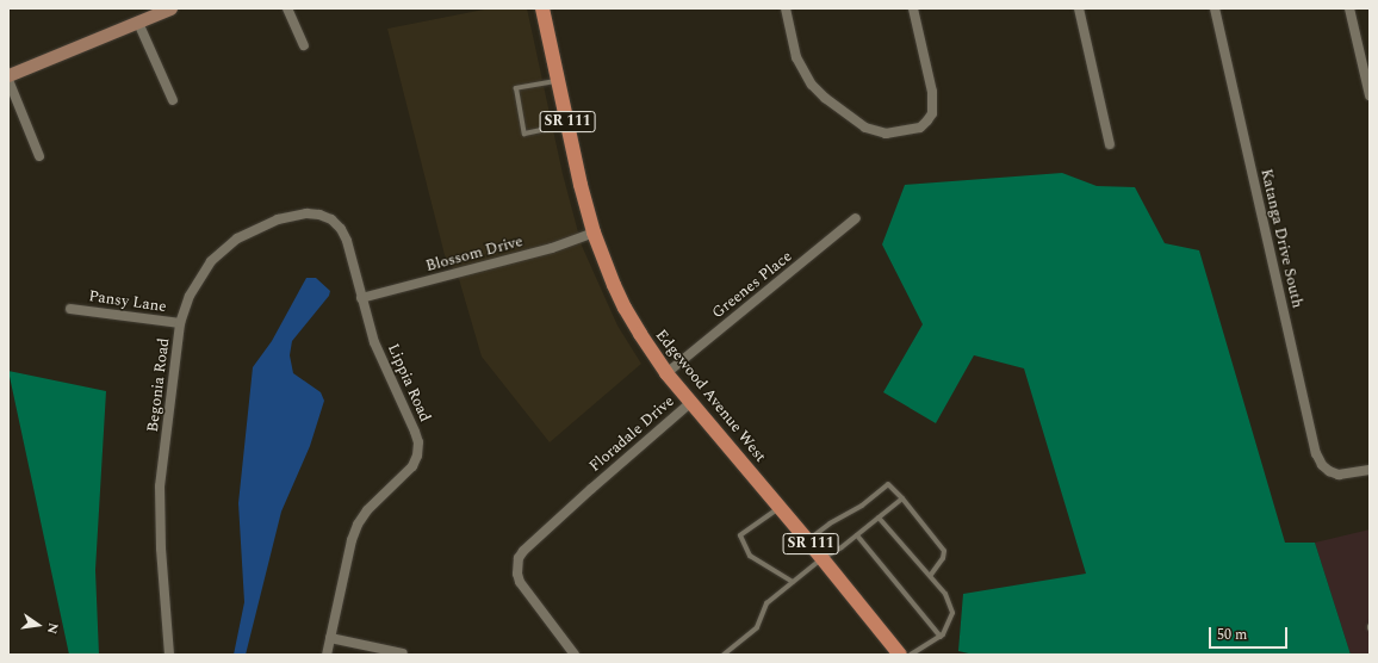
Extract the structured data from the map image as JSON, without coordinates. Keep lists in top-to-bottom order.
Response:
{
  "streets": {
    "main road": ["SR 111", "Edgewood Avenue West"],
    "street": [
      "Katanga Drive South",
      "Blossom Drive",
      "Greenes Place",
      "Pansy Lane",
      "Lippia Road",
      "Begonia Road",
      "Floradale Drive"
    ]
  },
  "crossings": [
    ["Blossom Drive", "Lippia Road"],
    ["Blossom Drive", "Edgewood Avenue West"],
    ["Greenes Place", "Edgewood Avenue West"],
    ["Pansy Lane", "Begonia Road"],
    ["Lippia Road", "Begonia Road"],
    ["Edgewood Avenue West", "Floradale Drive"]
  ],
  "scale_bar": "50 m",
  "north": "right"
}
